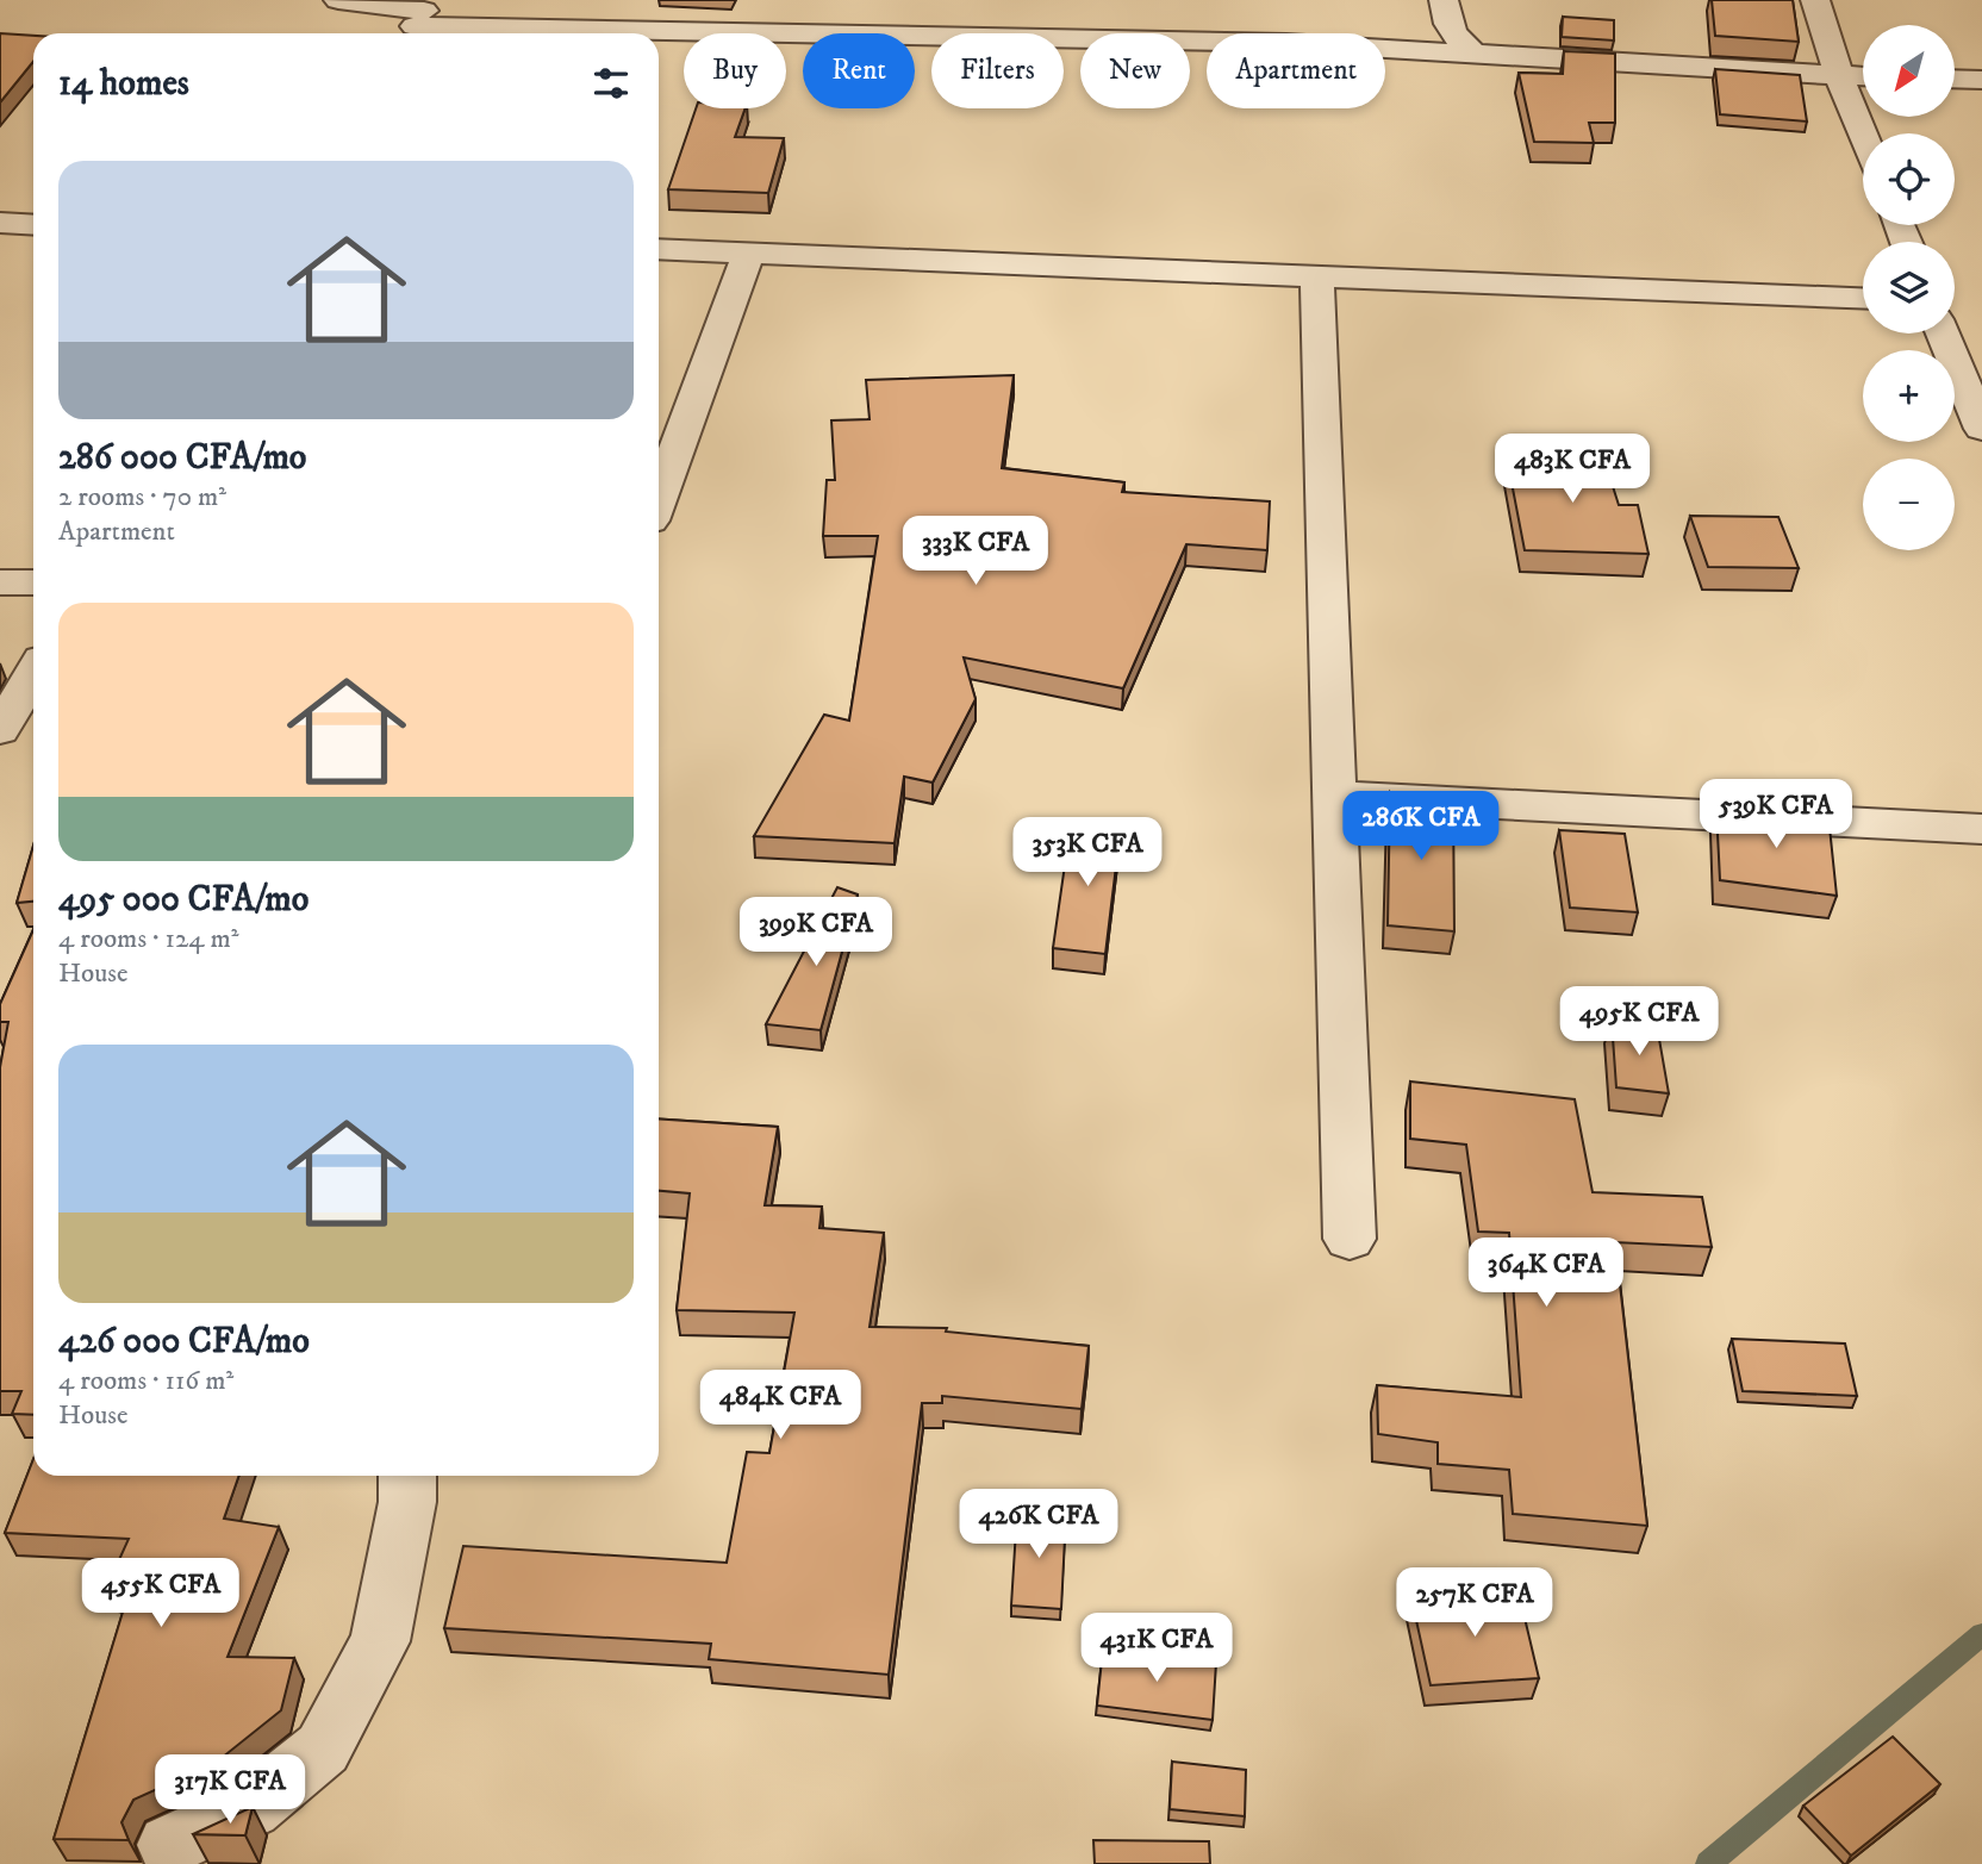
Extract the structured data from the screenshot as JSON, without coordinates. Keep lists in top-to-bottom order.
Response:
{
  "north": "bottom left",
  "page": {
    "map_buttons": ["+", "−"],
    "chip": [
      "Buy",
      "Rent",
      "Filters",
      "New",
      "Apartment"
    ],
    "heading": "14 homes",
    "list": [
      {
        "name": "286 000 CFA/mo",
        "note": "2 rooms · 70 m² · Apartment"
      },
      {
        "name": "495 000 CFA/mo",
        "note": "4 rooms · 124 m² · House"
      },
      {
        "name": "426 000 CFA/mo",
        "note": "4 rooms · 116 m² · House"
      }
    ],
    "price": [
      "483K CFA",
      "333K CFA",
      "539K CFA",
      "286K CFA",
      "353K CFA",
      "399K CFA",
      "495K CFA",
      "364K CFA",
      "484K CFA",
      "426K CFA",
      "455K CFA",
      "257K CFA",
      "431K CFA",
      "317K CFA"
    ]
  }
}
